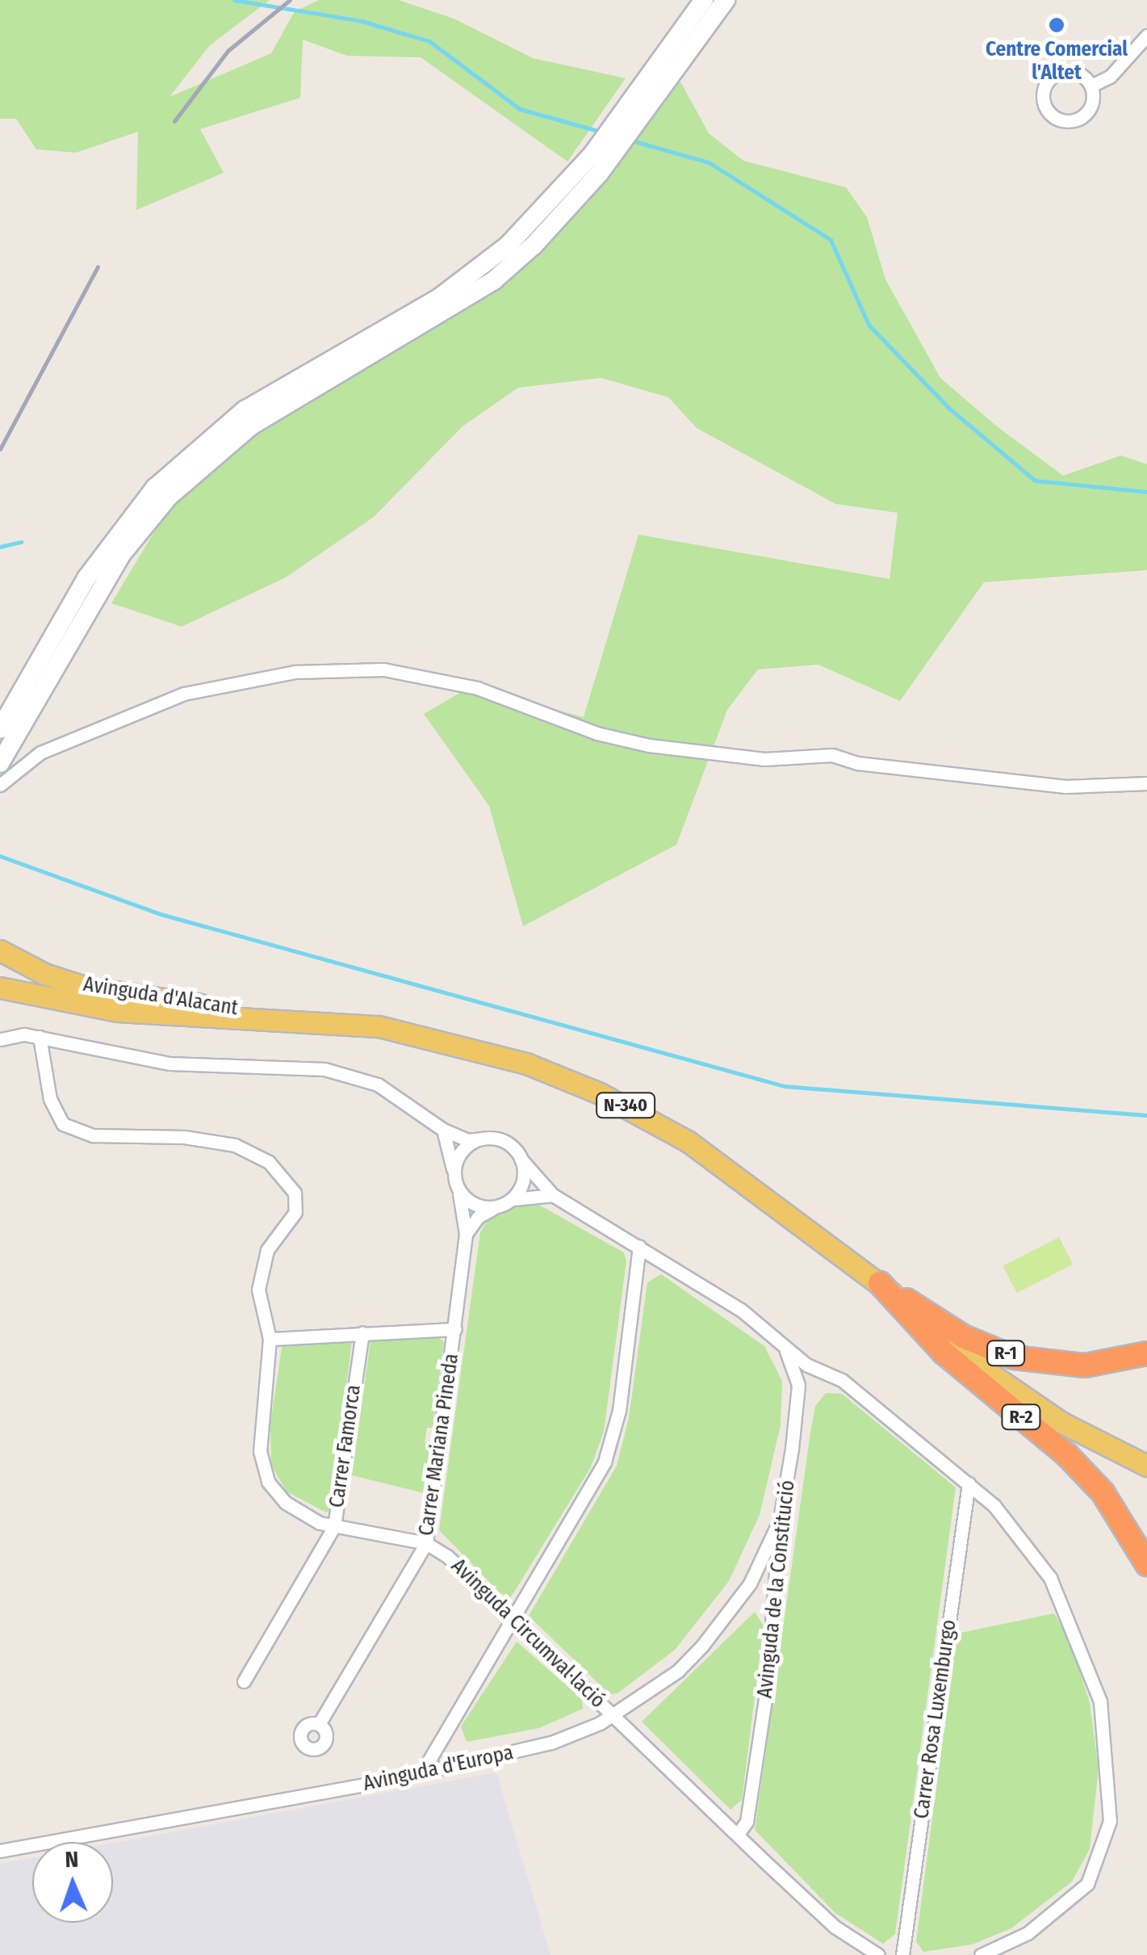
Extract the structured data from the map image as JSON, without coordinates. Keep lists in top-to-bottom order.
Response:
{
  "streets": {
    "highway": ["R-1", "R-2"],
    "main road": ["Avinguda d'Alacant", "N-340"],
    "street": [
      "Carrer Mariana Pineda",
      "Carrer Famorca",
      "Avinguda de la Constitució",
      "Avinguda Circumval·lació",
      "Carrer Rosa Luxemburgo",
      "Avinguda d'Europa"
    ]
  },
  "crossings": [
    ["Avinguda d'Alacant", "N-340"],
    ["N-340", "R-1"],
    ["N-340", "R-2"],
    ["R-1", "R-2"],
    ["Carrer Mariana Pineda", "Avinguda Circumval·lació"],
    ["Carrer Famorca", "Avinguda Circumval·lació"],
    ["Avinguda de la Constitució", "Avinguda Circumval·lació"],
    ["Avinguda de la Constitució", "Avinguda d'Europa"],
    ["Avinguda Circumval·lació", "Avinguda d'Europa"]
  ],
  "places": ["Centre Comercial l'Altet"],
  "north": "top"
}
